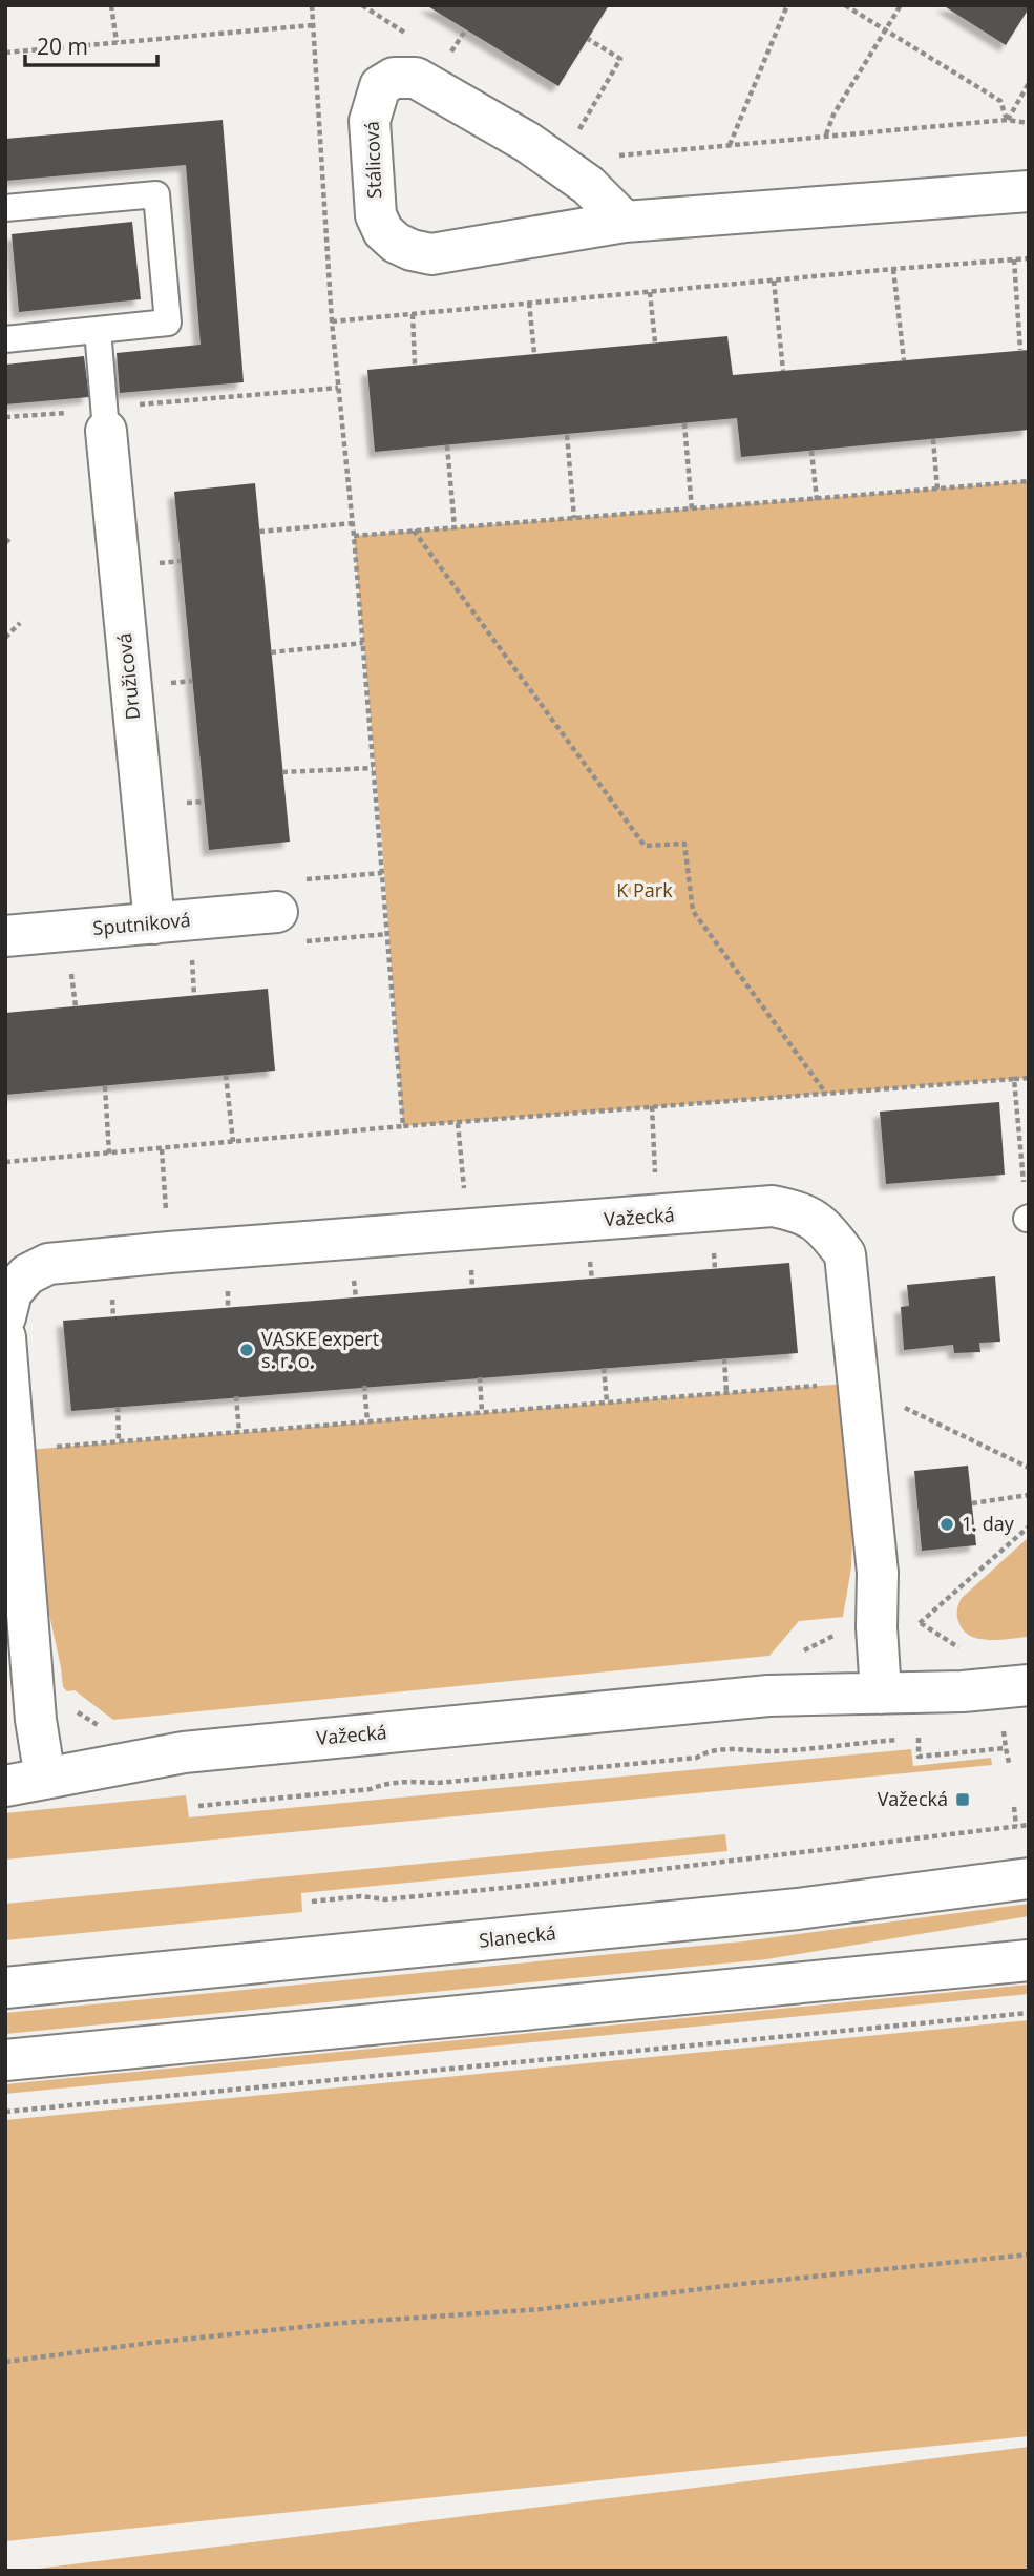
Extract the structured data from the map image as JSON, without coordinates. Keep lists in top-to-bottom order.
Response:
{
  "streets": {
    "street": [
      "Stálicová",
      "Družicová",
      "Sputniková",
      "Važecká",
      "Slanecká"
    ]
  },
  "crossings": [
    ["Družicová", "Sputniková"]
  ],
  "parks": ["K Park"],
  "places": {
    "other": ["VASKE expert s. r. o.", "1. day"],
    "transit": ["Važecká"]
  },
  "scale_bar": "20 m"
}
